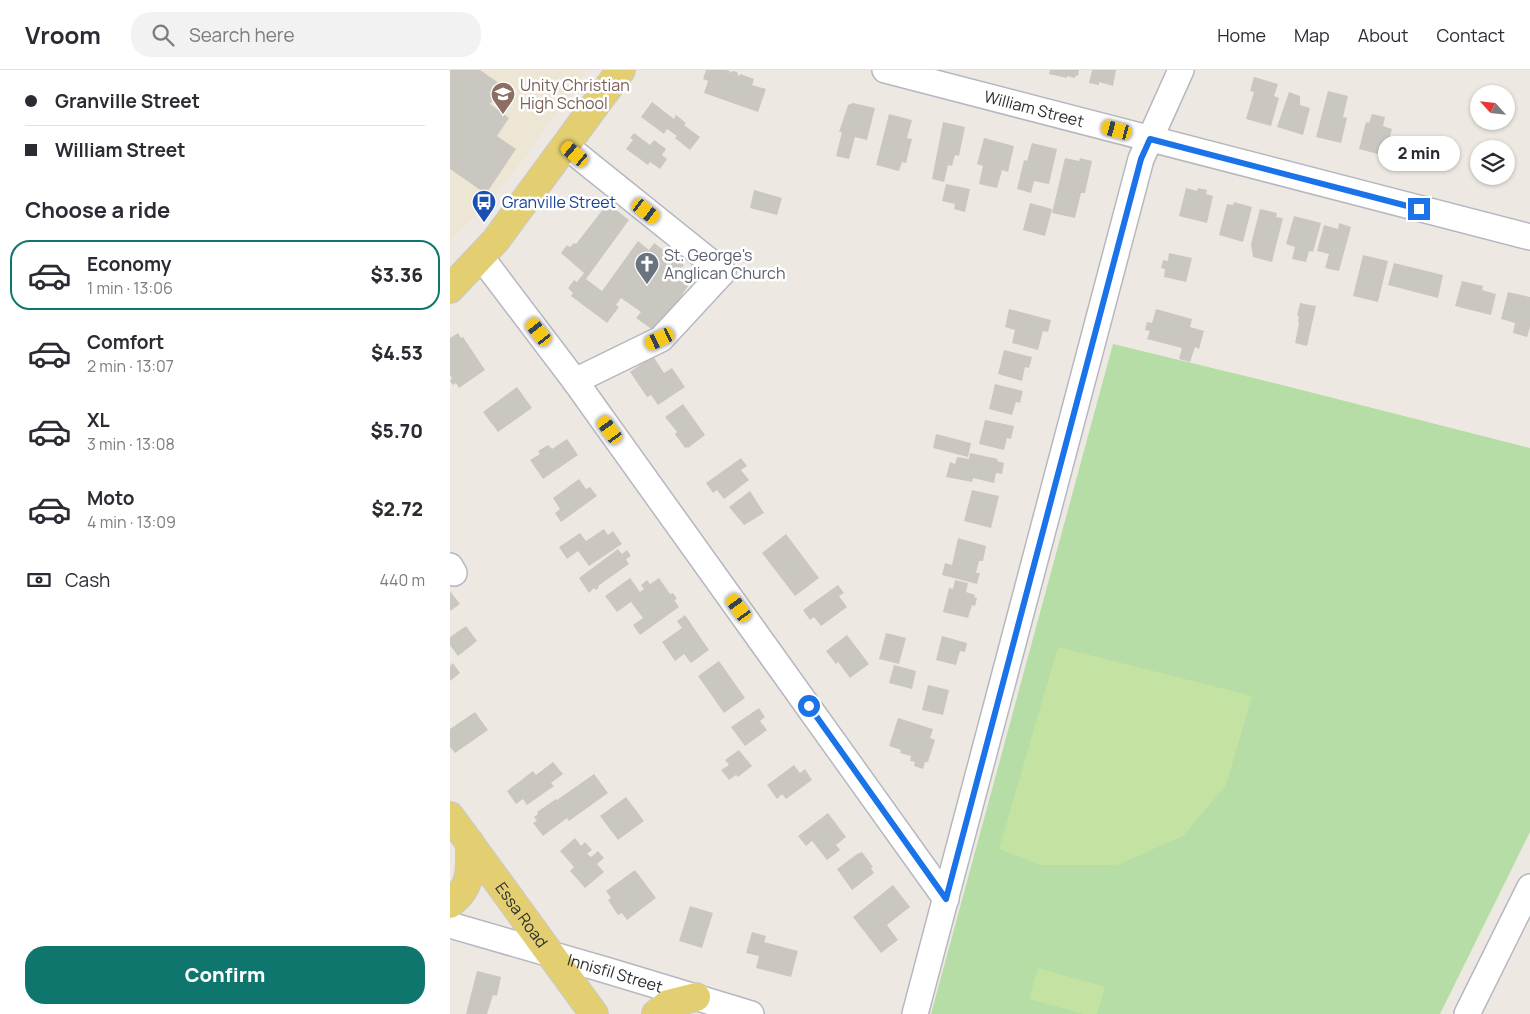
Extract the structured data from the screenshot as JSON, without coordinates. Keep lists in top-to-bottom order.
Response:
{
  "streets": {
    "main road": ["Essa Road"],
    "street": ["William Street", "Innisfil Street"]
  },
  "crossings": [
    ["Essa Road", "Innisfil Street"]
  ],
  "places": {
    "school or university": ["Unity Christian High School"],
    "bus stop": ["Granville Street"],
    "church": ["St. George's Anglican Church"]
  },
  "north": "top left",
  "page": {
    "header": "Vroom",
    "search": "Search here",
    "nav": [
      "Home",
      "Map",
      "About",
      "Contact"
    ],
    "banner": ["Granville Street", "William Street"],
    "bubble": "2 min",
    "heading": "Choose a ride",
    "list": [
      {
        "name": "Economy",
        "note": "1 min · 13:06",
        "value": "$3.36"
      },
      {
        "name": "Comfort",
        "note": "2 min · 13:07",
        "value": "$4.53"
      },
      {
        "name": "XL",
        "note": "3 min · 13:08",
        "value": "$5.70"
      },
      {
        "name": "Moto",
        "note": "4 min · 13:09",
        "value": "$2.72"
      }
    ],
    "pay": ["Cash", "440 m"],
    "buttons": "Confirm"
  }
}
